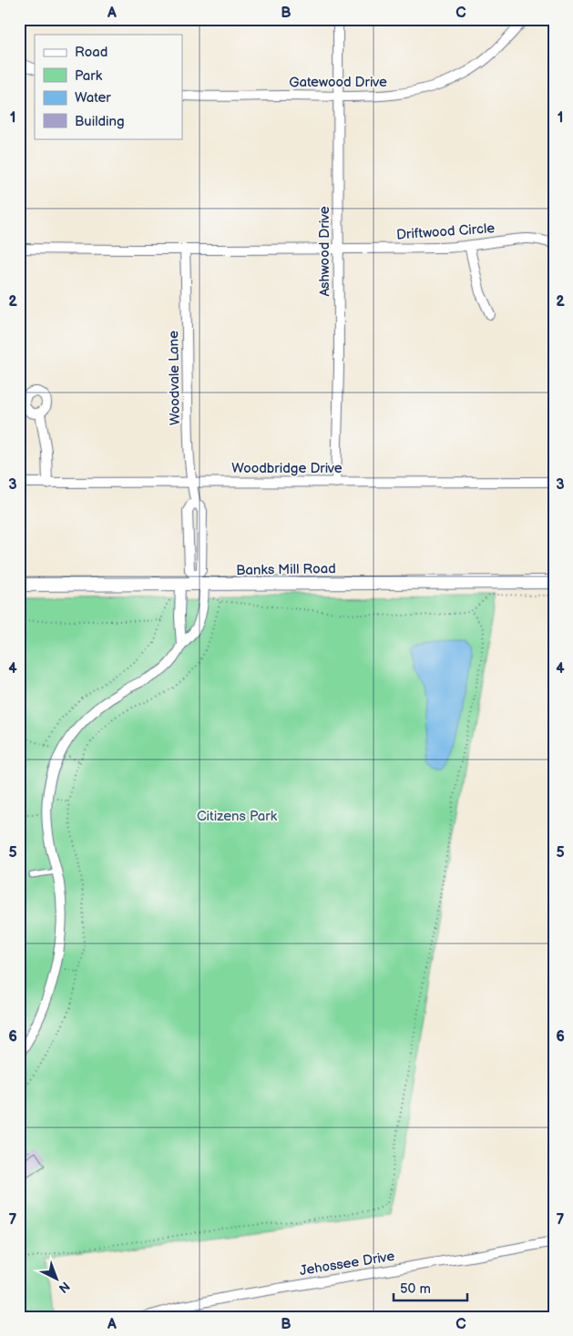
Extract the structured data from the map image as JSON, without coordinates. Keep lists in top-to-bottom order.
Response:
{
  "streets": {
    "street": [
      "Gatewood Drive",
      "Driftwood Circle",
      "Ashwood Drive",
      "Woodvale Lane",
      "Woodbridge Drive",
      "Banks Mill Road",
      "Jehossee Drive"
    ]
  },
  "crossings": [
    ["Gatewood Drive", "Ashwood Drive"],
    ["Driftwood Circle", "Ashwood Drive"],
    ["Ashwood Drive", "Woodbridge Drive"],
    ["Woodvale Lane", "Woodbridge Drive"],
    ["Woodvale Lane", "Banks Mill Road"]
  ],
  "parks": ["Citizens Park"],
  "legend": [
    "Road",
    "Park",
    "Water",
    "Building"
  ],
  "scale_bar": "50 m",
  "north": "bottom right",
  "grid": {
    "columns": ["A", "B", "C"],
    "rows": [
      "1",
      "2",
      "3",
      "4",
      "5",
      "6",
      "7"
    ]
  }
}
